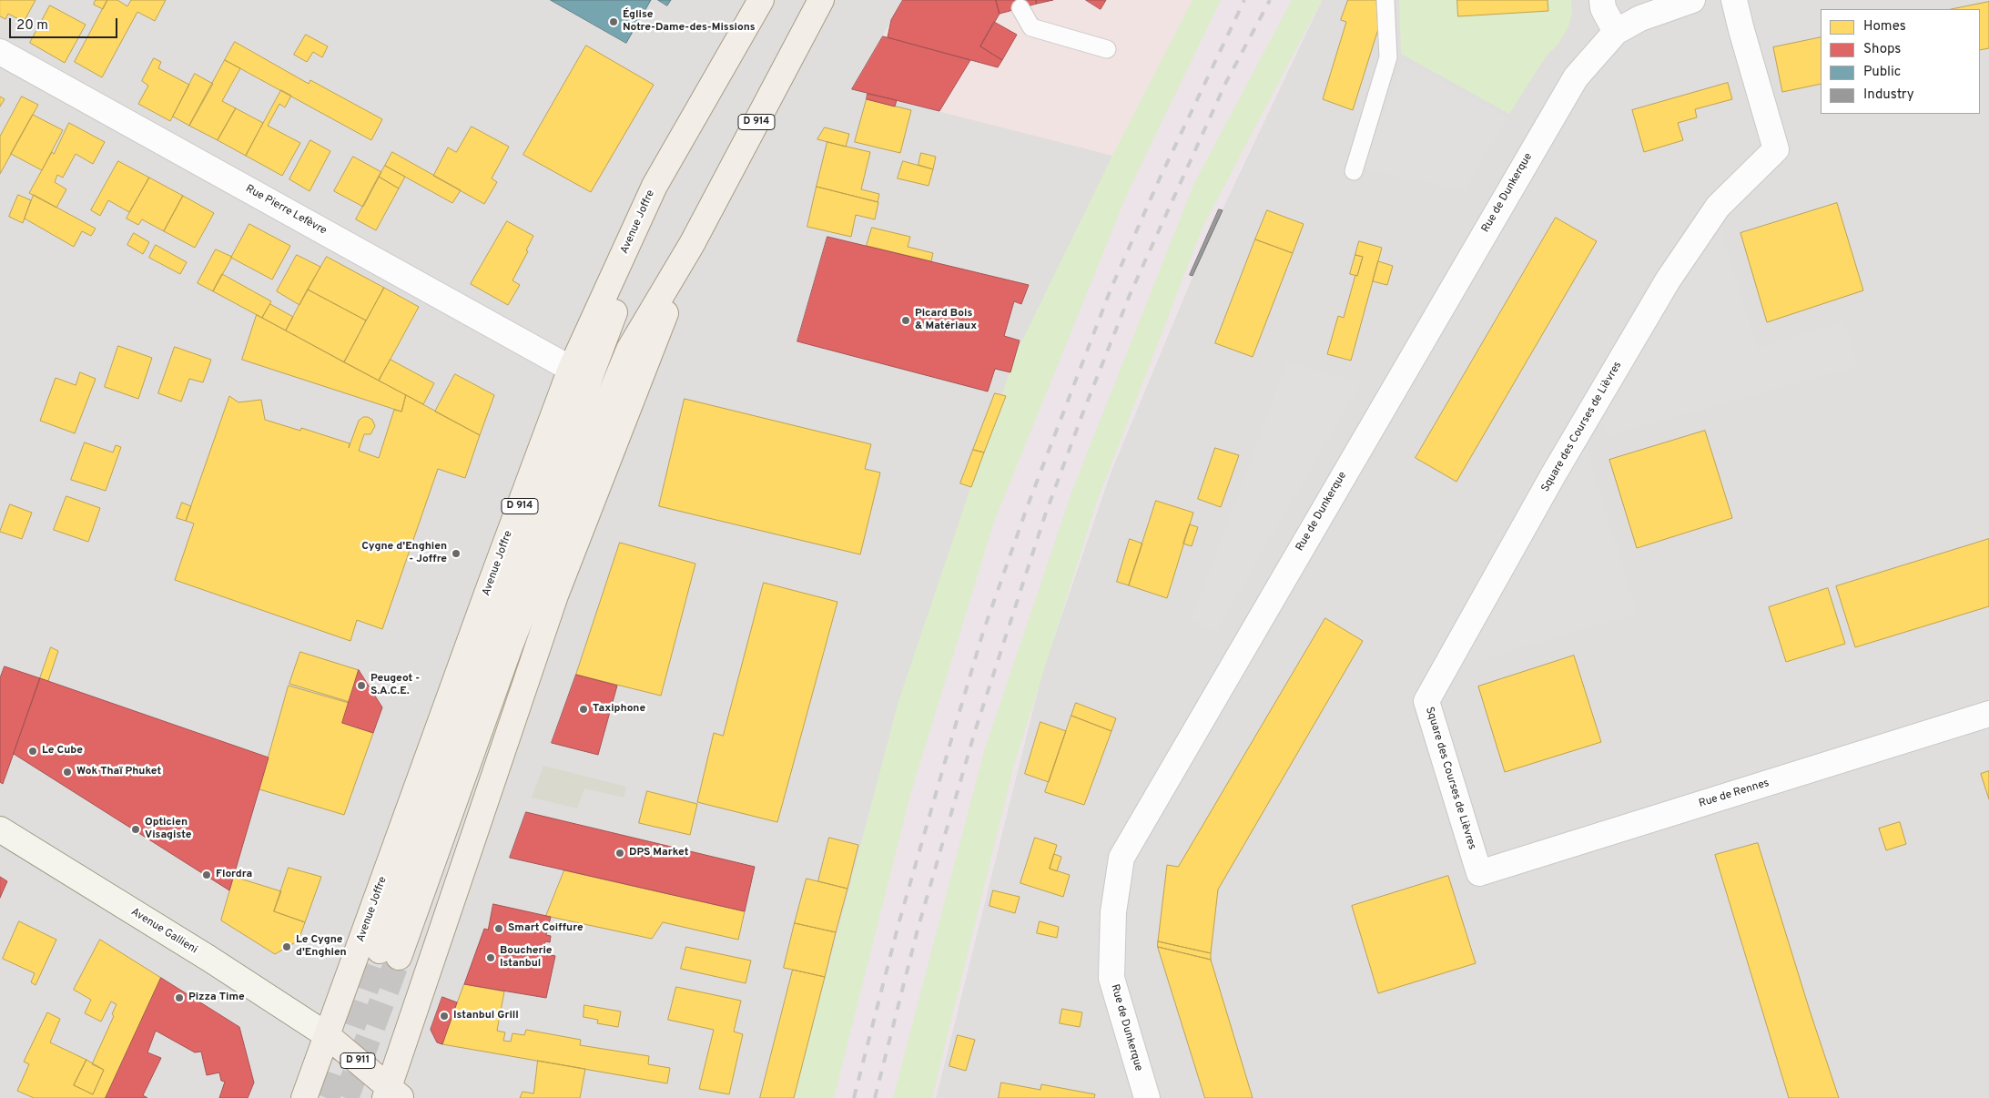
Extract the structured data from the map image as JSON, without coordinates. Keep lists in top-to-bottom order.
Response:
{
  "streets": {
    "main road": [
      "D 914",
      "Avenue Joffre",
      "Avenue Gallieni",
      "D 911"
    ],
    "street": [
      "Rue de Dunkerque",
      "Rue Pierre Lefèvre",
      "Square des Courses de Lièvres",
      "Rue de Rennes"
    ]
  },
  "crossings": [
    ["Rue Pierre Lefèvre", "Avenue Joffre"],
    ["Avenue Joffre", "Avenue Gallieni"],
    ["Avenue Joffre", "D 911"],
    ["Square des Courses de Lièvres", "Rue de Rennes"],
    ["Avenue Gallieni", "D 911"]
  ],
  "places": [
    "Église Notre-Dame-des-Missions",
    "Picard Bois & Matériaux",
    "Cygne d'Enghien - Joffre",
    "Peugeot - S.A.C.E.",
    "Taxiphone",
    "Le Cube",
    "Wok Thaï Phuket",
    "Opticien Visagiste",
    "DPS Market",
    "Flordra",
    "Smart Coiffure",
    "Le Cygne d'Enghien",
    "Boucherie Istanbul",
    "Pizza Time",
    "Istanbul Grill"
  ],
  "legend": [
    "Homes",
    "Shops",
    "Public",
    "Industry"
  ],
  "scale_bar": "20 m"
}
